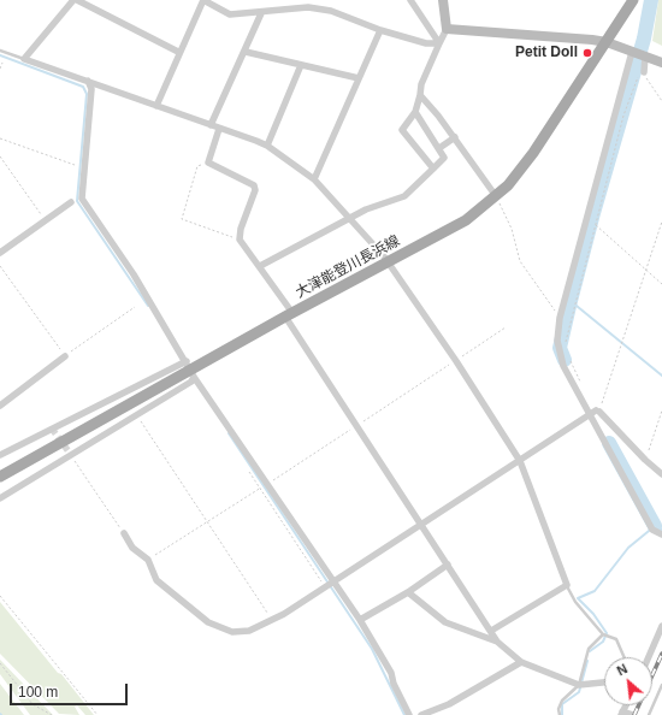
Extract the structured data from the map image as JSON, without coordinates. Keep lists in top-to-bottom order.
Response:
{
  "streets": {
    "main road": ["大津能登川長浜線"]
  },
  "places": ["Petit Doll"],
  "scale_bar": "100 m",
  "north": "top left"
}
